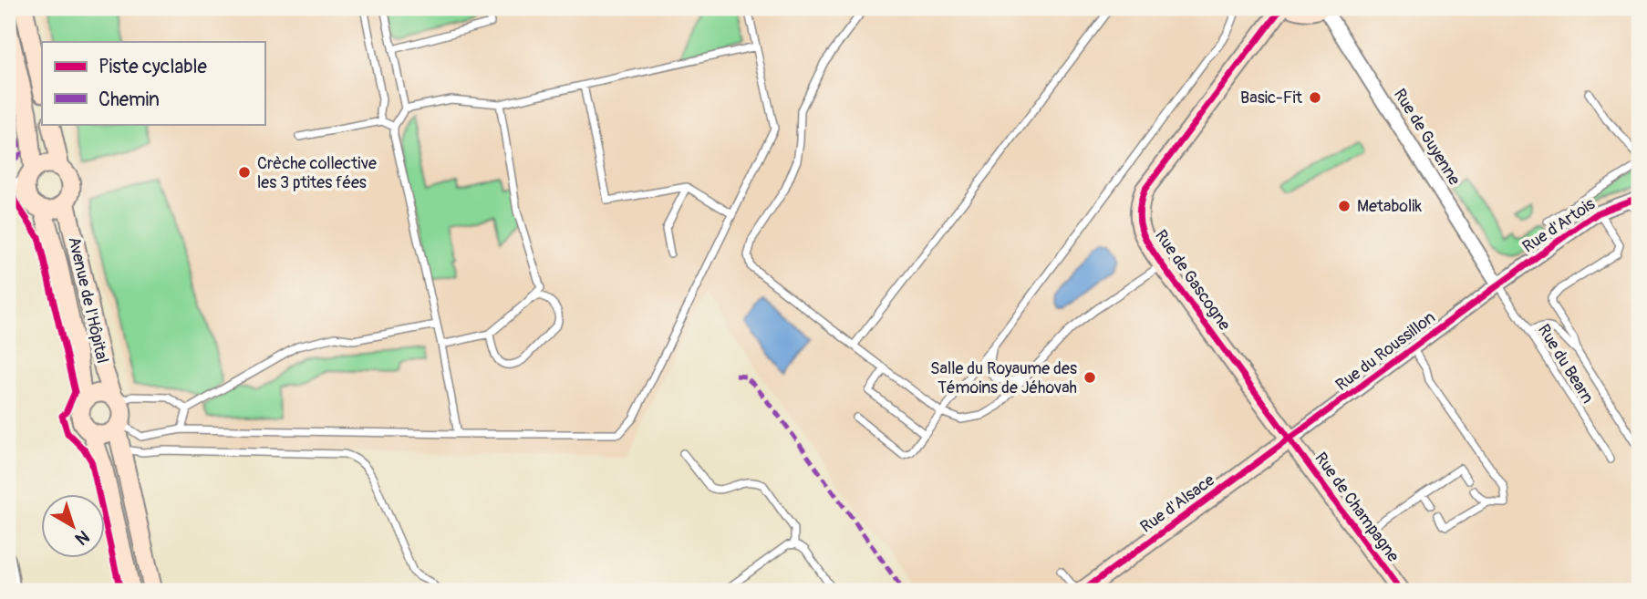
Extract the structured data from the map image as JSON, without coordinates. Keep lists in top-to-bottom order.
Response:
{
  "streets": {
    "street": [
      "Rue de Guyenne",
      "Rue d'Artois",
      "Rue de Gascogne",
      "Avenue de l'Hôpital",
      "Rue du Roussillon",
      "Rue d'Alsace",
      "Rue de Champagne"
    ],
    "lane": ["Rue du Bearn"]
  },
  "crossings": [
    ["Rue de Guyenne", "Rue d'Artois"],
    ["Rue de Guyenne", "Rue du Roussillon"],
    ["Rue de Guyenne", "Rue du Bearn"],
    ["Rue d'Artois", "Rue du Roussillon"],
    ["Rue d'Artois", "Rue du Bearn"],
    ["Rue de Gascogne", "Rue du Roussillon"],
    ["Rue de Gascogne", "Rue d'Alsace"],
    ["Rue de Gascogne", "Rue de Champagne"],
    ["Rue du Roussillon", "Rue du Bearn"],
    ["Rue du Roussillon", "Rue d'Alsace"],
    ["Rue du Roussillon", "Rue de Champagne"],
    ["Rue d'Alsace", "Rue de Champagne"]
  ],
  "places": [
    "Basic-Fit",
    "Crèche collective les 3 ptites fées",
    "Metabolik",
    "Salle du Royaume des Témoins de Jéhovah"
  ],
  "legend": ["Piste cyclable", "Chemin"],
  "north": "bottom right"
}
